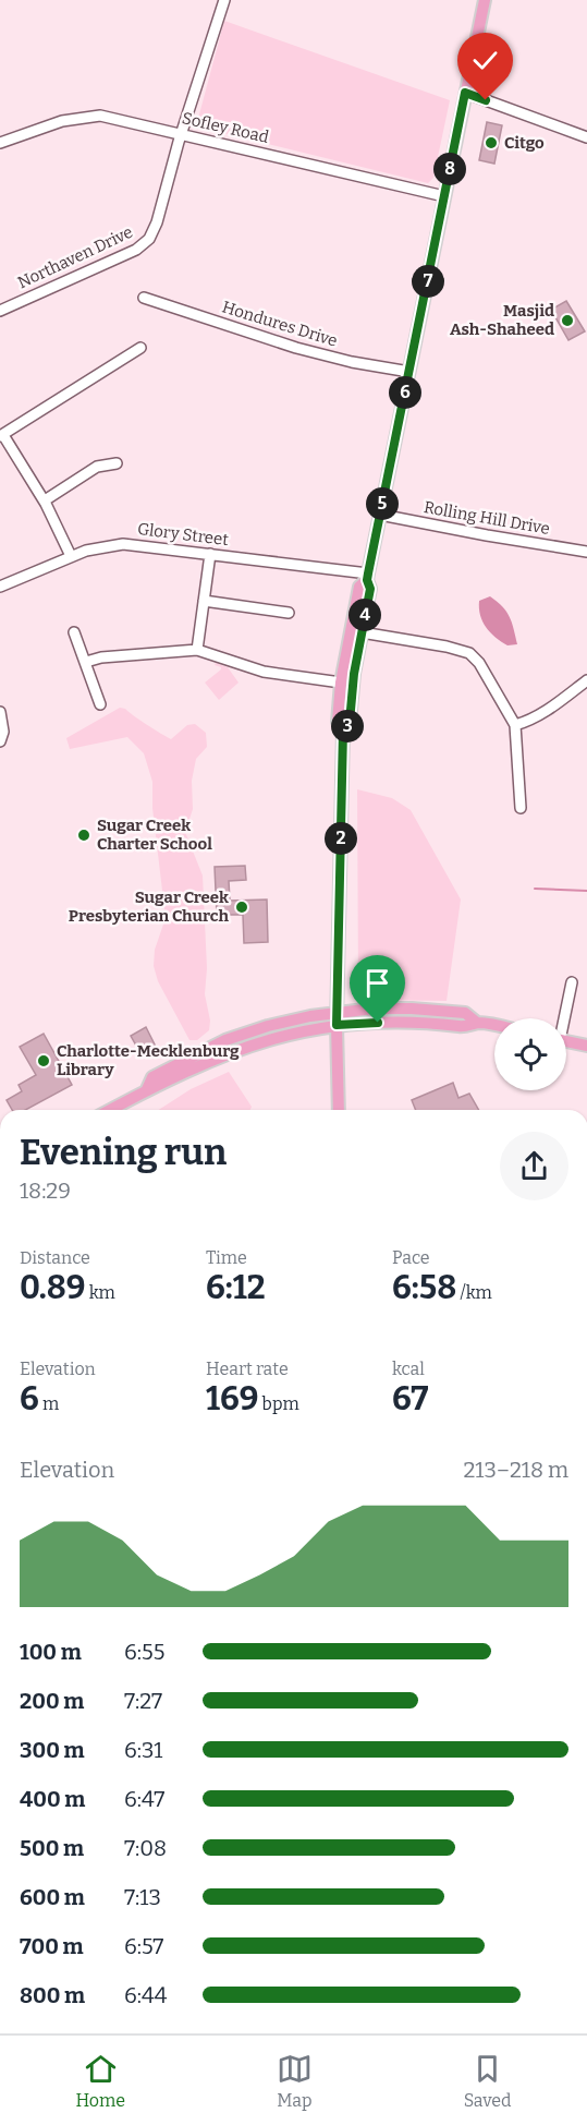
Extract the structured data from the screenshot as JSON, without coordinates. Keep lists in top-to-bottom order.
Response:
{
  "streets": {
    "street": [
      "Sofley Road",
      "Northaven Drive",
      "Hondures Drive",
      "Rolling Hill Drive",
      "Glory Street"
    ]
  },
  "crossings": [
    ["Sofley Road", "Northaven Drive"]
  ],
  "places": [
    "Citgo",
    "Masjid Ash-Shaheed",
    "Sugar Creek Charter School",
    "Sugar Creek Presbyterian Church",
    "Charlotte-Mecklenburg Library"
  ],
  "page": {
    "pins": [
      "8",
      "7",
      "6",
      "5",
      "4",
      "3",
      "2"
    ],
    "heading": ["Evening run", "18:29"],
    "stats": [
      ["Distance", "0.89 km"],
      ["Time", "6:12"],
      ["Pace", "6:58 /km"],
      ["Elevation", "6 m"],
      ["Heart rate", "169 bpm"],
      ["kcal", "67"]
    ],
    "chart": ["Elevation", "213–218 m"],
    "list": [
      {
        "name": "100 m",
        "note": "6:55"
      },
      {
        "name": "200 m",
        "note": "7:27"
      },
      {
        "name": "300 m",
        "note": "6:31"
      },
      {
        "name": "400 m",
        "note": "6:47"
      },
      {
        "name": "500 m",
        "note": "7:08"
      },
      {
        "name": "600 m",
        "note": "7:13"
      },
      {
        "name": "700 m",
        "note": "6:57"
      },
      {
        "name": "800 m",
        "note": "6:44"
      }
    ],
    "tabs": ["Home", "Map", "Saved"]
  }
}
